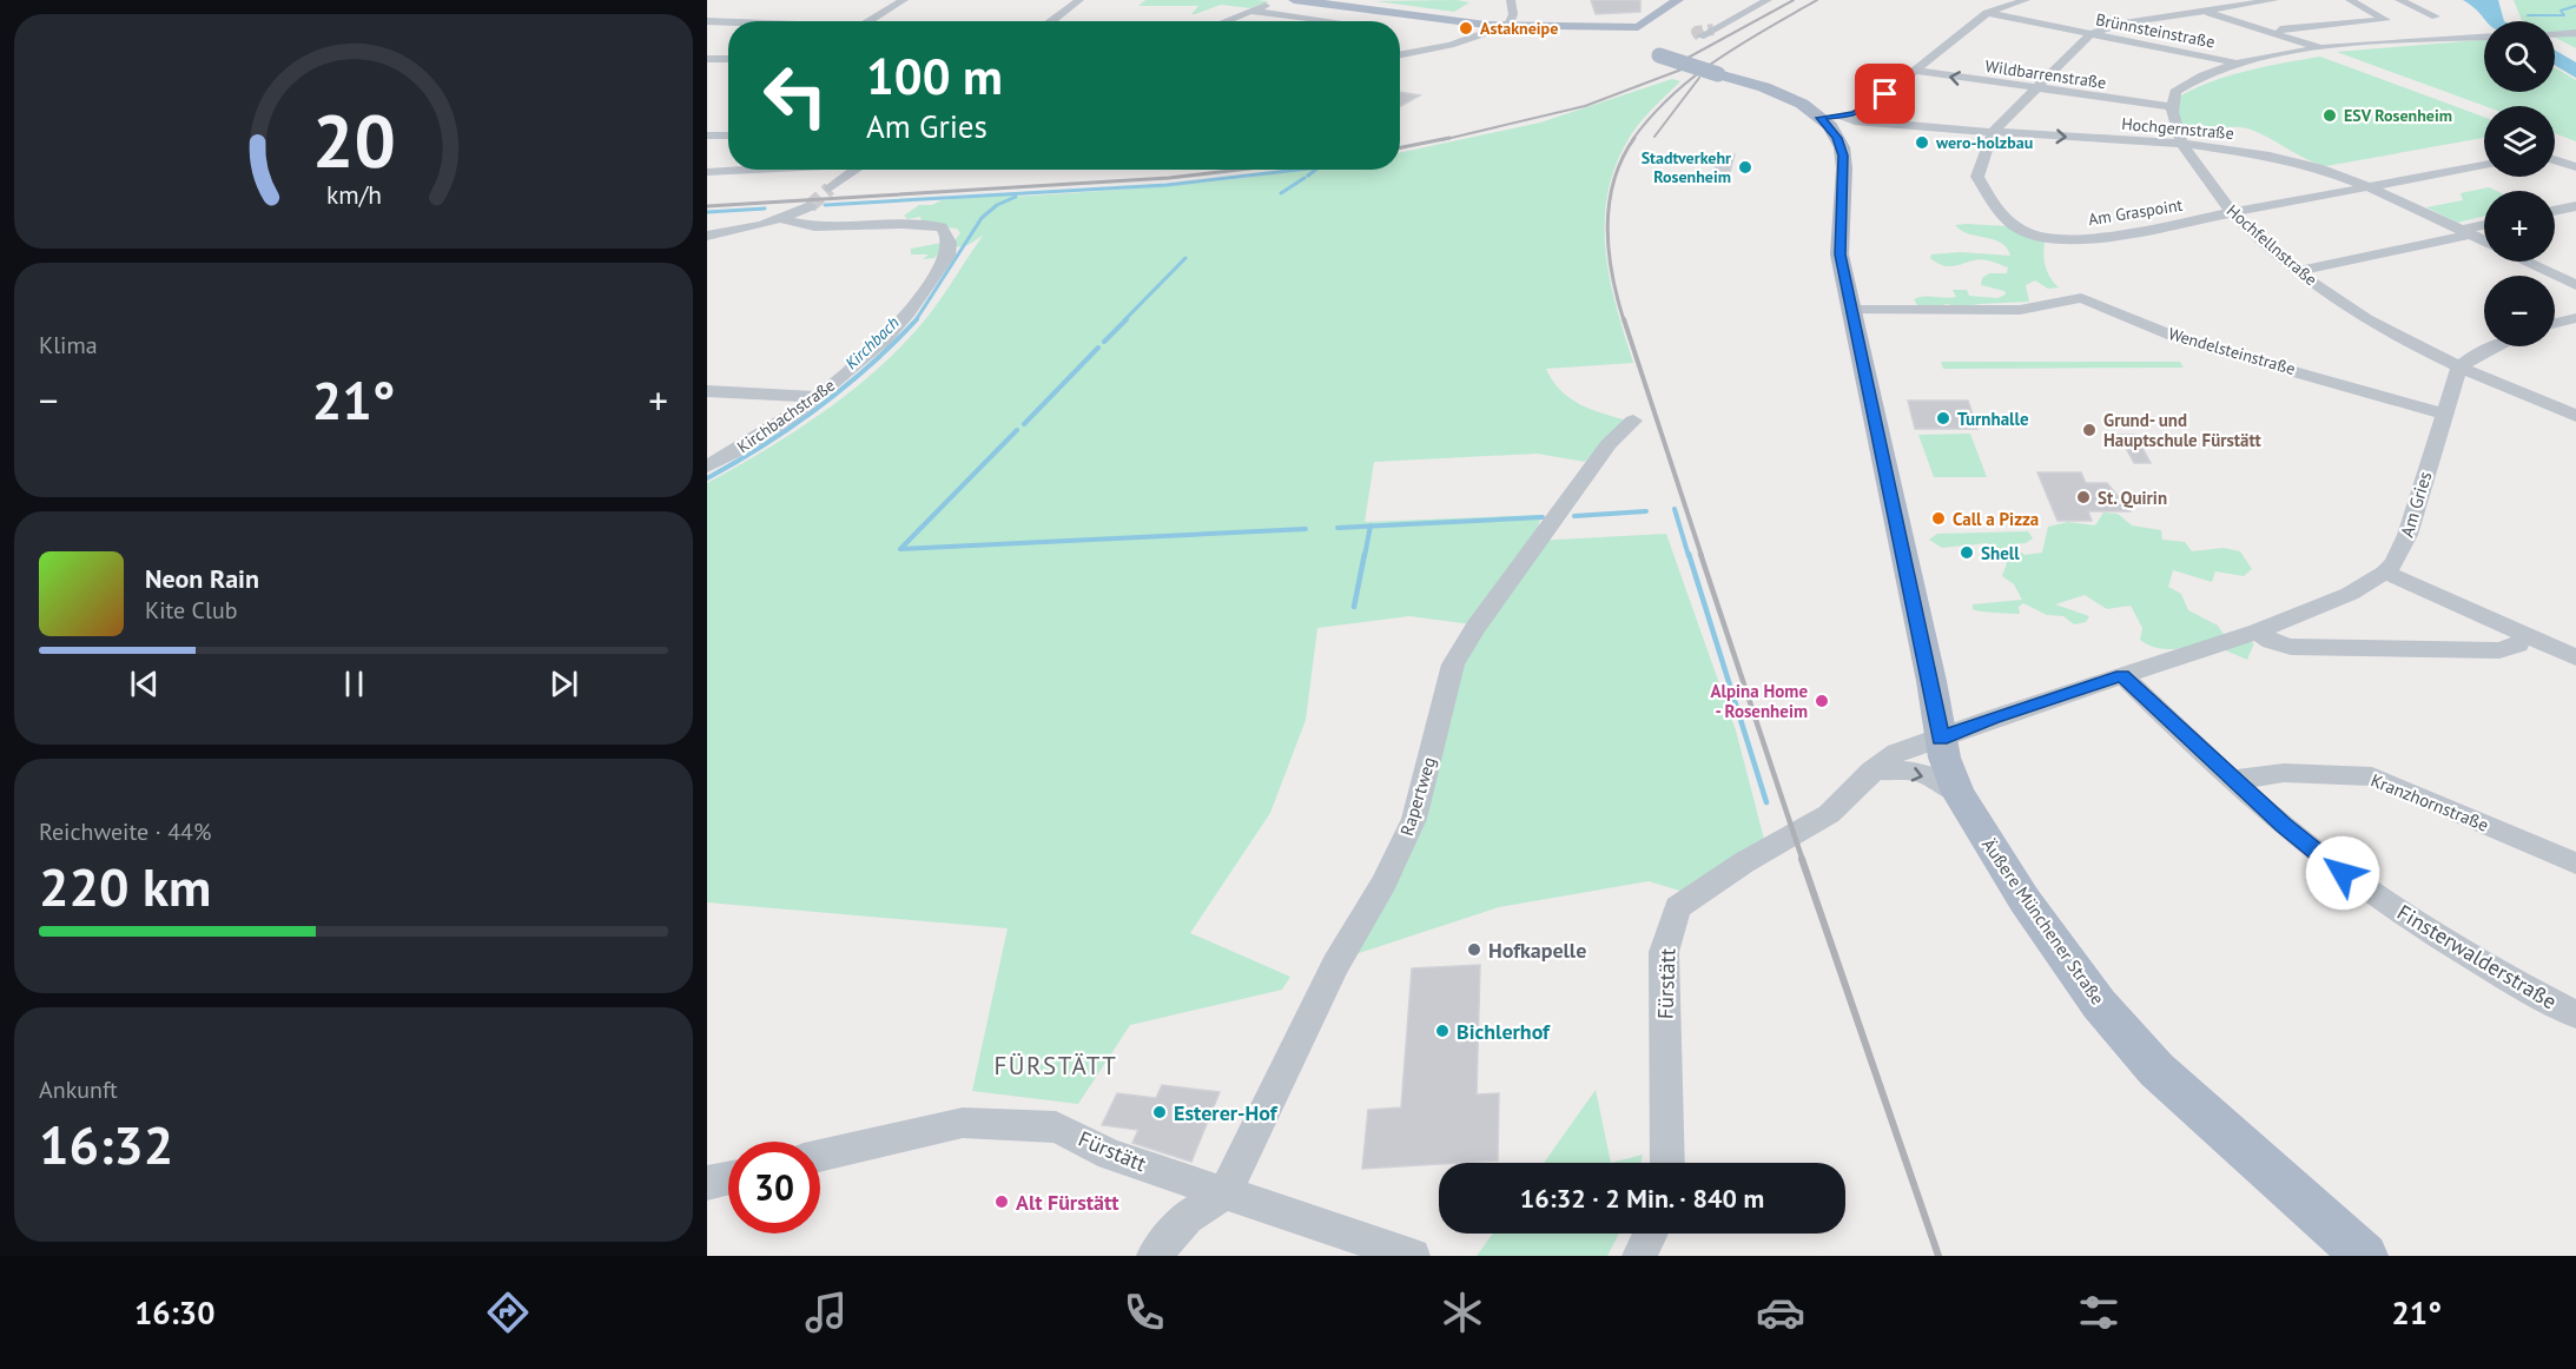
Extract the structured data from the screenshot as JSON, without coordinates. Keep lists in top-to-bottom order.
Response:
{
  "streets": {
    "main road": ["Äußere Münchener Straße"],
    "street": [
      "Brünnsteinstraße",
      "Wildbarrenstraße",
      "Hochgernstraße",
      "Am Graspoint",
      "Hochfellnstraße",
      "Wendelsteinstraße",
      "Kirchbachstraße",
      "Am Gries",
      "Rapertweg",
      "Kranzhornstraße",
      "Finsterwalderstraße",
      "Fürstätt"
    ]
  },
  "crossings": [
    ["Brünnsteinstraße", "Am Graspoint"],
    ["Wildbarrenstraße", "Am Graspoint"],
    ["Wildbarrenstraße", "Hochfellnstraße"],
    ["Hochgernstraße", "Am Graspoint"],
    ["Hochgernstraße", "Hochfellnstraße"],
    ["Am Graspoint", "Hochfellnstraße"],
    ["Hochfellnstraße", "Am Gries"],
    ["Wendelsteinstraße", "Am Gries"],
    ["Wendelsteinstraße", "Äußere Münchener Straße"],
    ["Am Gries", "Äußere Münchener Straße"],
    ["Am Gries", "Finsterwalderstraße"],
    ["Am Gries", "Fürstätt"],
    ["Rapertweg", "Fürstätt"],
    ["Kranzhornstraße", "Finsterwalderstraße"],
    ["Äußere Münchener Straße", "Fürstätt"]
  ],
  "one_way": ["Wildbarrenstraße"],
  "districts": ["FÜRSTÄTT"],
  "water": ["Kirchbach"],
  "places": [
    "Astakneipe",
    "ESV Rosenheim",
    "wero-holzbau",
    "Stadtverkehr Rosenheim",
    "Turnhalle",
    "Grund- und Hauptschule Fürstätt",
    "St. Quirin",
    "Call a Pizza",
    "Shell",
    "Alpina Home - Rosenheim",
    "Hofkapelle",
    "Bichlerhof",
    "Esterer-Hof",
    "Alt Fürstätt"
  ],
  "page": {
    "map_buttons": ["+", "−"],
    "turn": ["100 m", "Am Gries"],
    "tile": [
      "Klima",
      ["Reichweite · 44%", "220 km"],
      ["Ankunft", "16:32"]
    ],
    "heat": ["−", "21°", "+"],
    "song": ["Neon Rain", "Kite Club"],
    "limit": "30",
    "trip": "16:32 · 2 Min. · 840 m",
    "tabs": ["16:30", "21°"],
    "gauge": ["20", "km/h"]
  }
}
